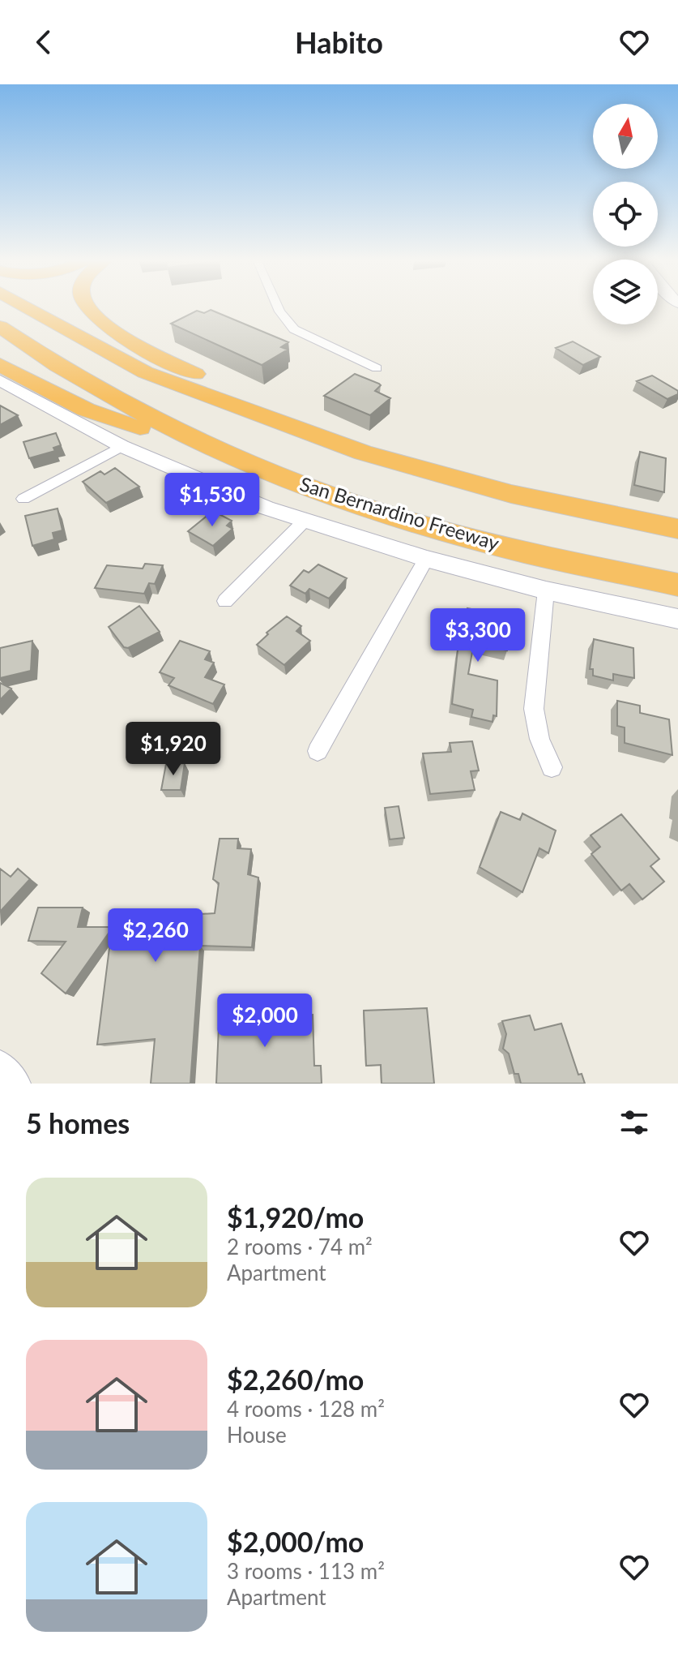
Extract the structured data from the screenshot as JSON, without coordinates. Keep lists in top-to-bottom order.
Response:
{
  "streets": {
    "highway": ["San Bernardino Freeway"]
  },
  "north": "top",
  "page": {
    "header": "Habito",
    "price": [
      "$1,530",
      "$3,300",
      "$1,920",
      "$2,260",
      "$2,000"
    ],
    "heading": "5 homes",
    "list": [
      {
        "name": "$1,920/mo",
        "note": "2 rooms · 74 m² · Apartment"
      },
      {
        "name": "$2,260/mo",
        "note": "4 rooms · 128 m² · House"
      },
      {
        "name": "$2,000/mo",
        "note": "3 rooms · 113 m² · Apartment"
      }
    ]
  }
}
